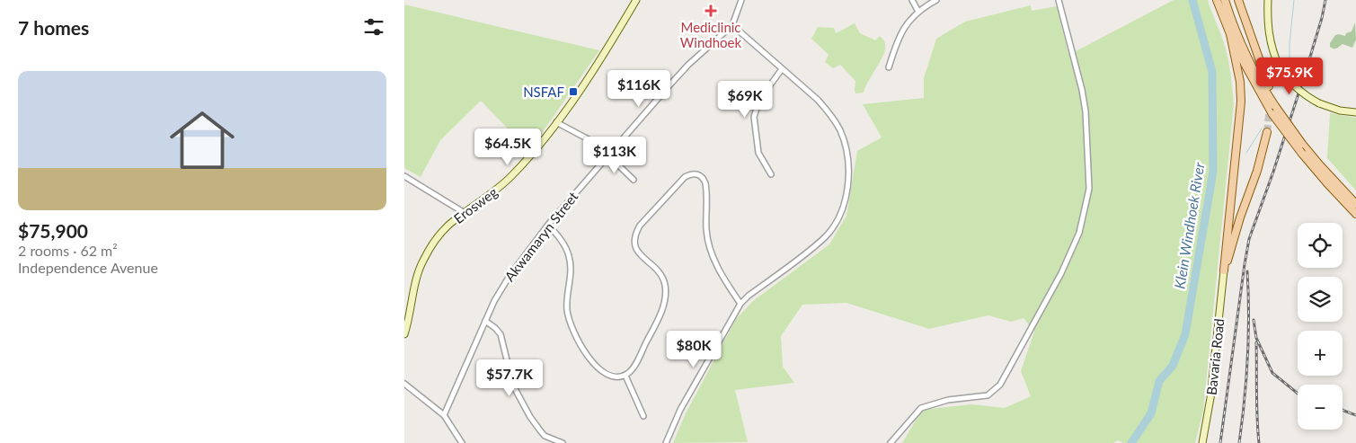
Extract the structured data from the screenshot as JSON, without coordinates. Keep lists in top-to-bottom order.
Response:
{
  "streets": {
    "street": ["Erosweg", "Akwamaryn Street", "Bavaria Road"]
  },
  "water": ["Klein Windhoek River"],
  "places": {
    "health": ["Mediclinic Windhoek"],
    "transit": ["NSFAF"]
  },
  "page": {
    "heading": "7 homes",
    "list": [
      {
        "name": "$75,900",
        "note": "2 rooms · 62 m² · Independence Avenue"
      }
    ],
    "price": [
      "$75.9K",
      "$116K",
      "$69K",
      "$64.5K",
      "$113K",
      "$80K",
      "$57.7K"
    ],
    "map_buttons": ["+", "−"]
  }
}
